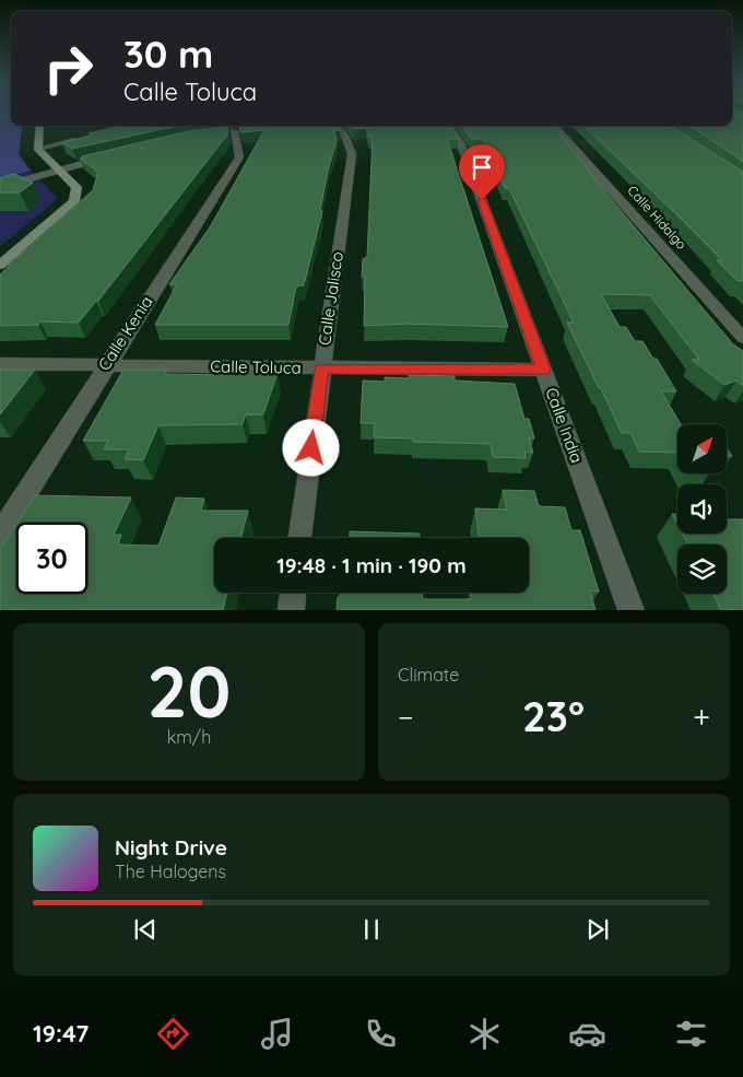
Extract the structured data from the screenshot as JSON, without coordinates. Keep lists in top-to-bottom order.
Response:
{
  "streets": {
    "street": [
      "Calle Hidalgo",
      "Calle Jalisco",
      "Calle Kenia",
      "Calle Toluca",
      "Calle India"
    ]
  },
  "crossings": [
    ["Calle Jalisco", "Calle Toluca"],
    ["Calle Kenia", "Calle Toluca"],
    ["Calle Toluca", "Calle India"]
  ],
  "north": "top right",
  "page": {
    "turn": ["30 m", "Calle Toluca"],
    "limit": "30",
    "trip": "19:48 · 1 min · 190 m",
    "tile": [
      ["20", "km/h"],
      "Climate"
    ],
    "heat": ["−", "23°", "+"],
    "song": ["Night Drive", "The Halogens"],
    "tabs": "19:47"
  }
}
